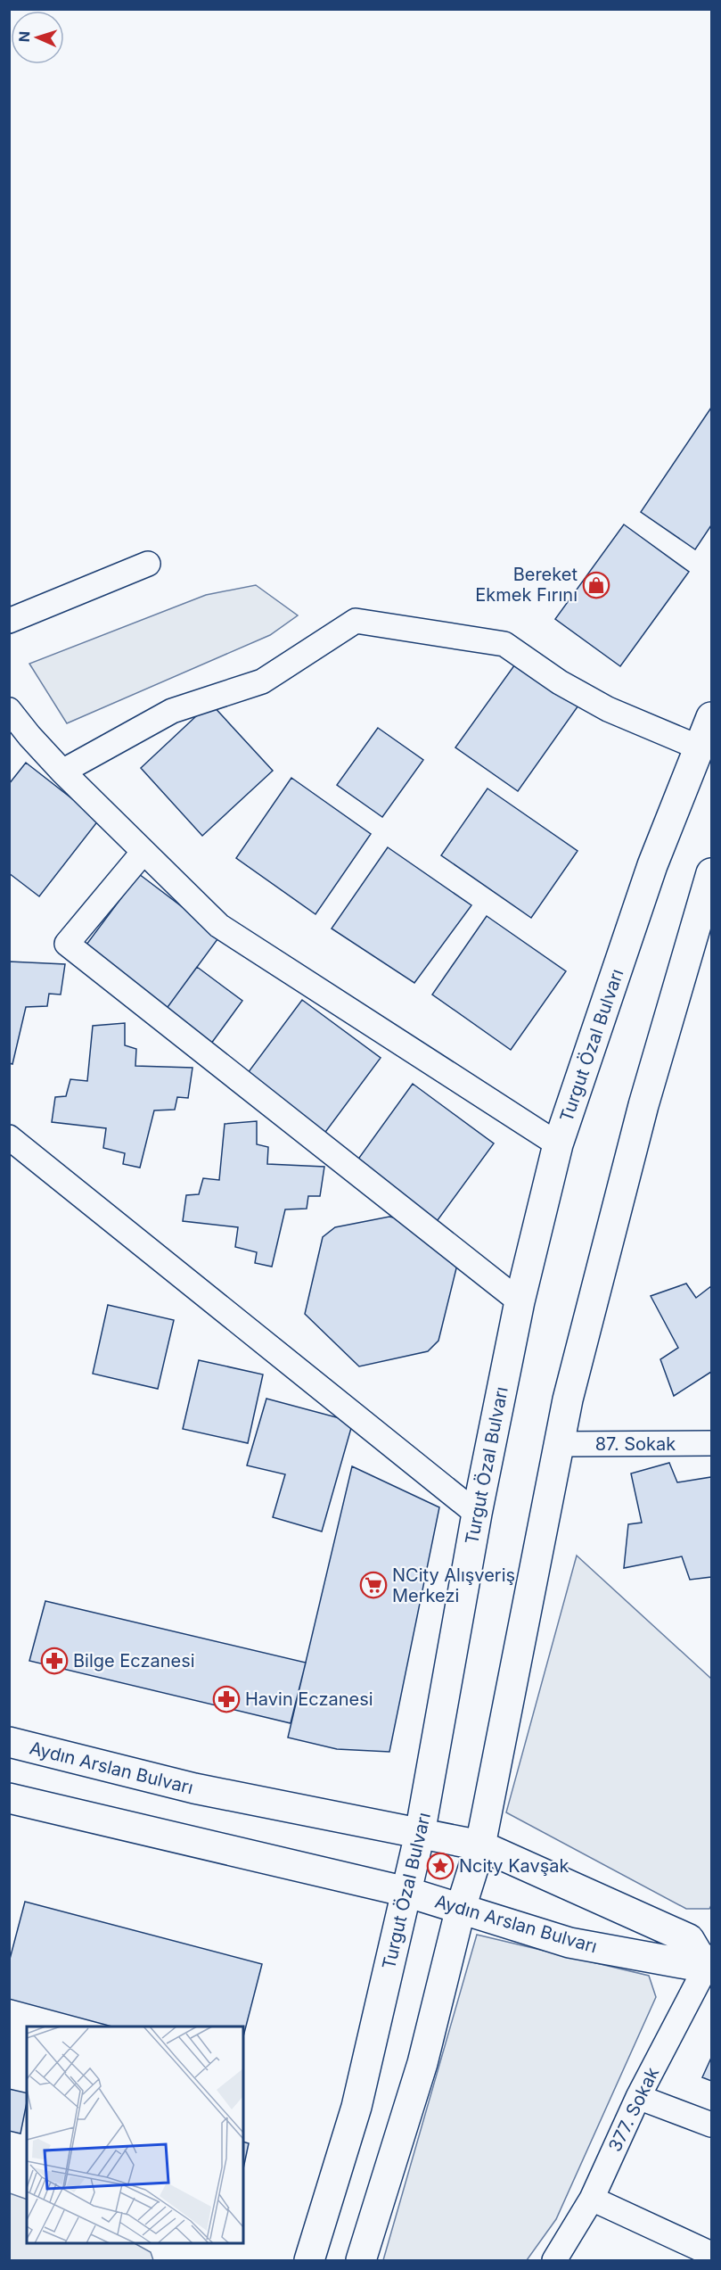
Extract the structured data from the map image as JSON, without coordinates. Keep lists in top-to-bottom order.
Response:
{
  "streets": {
    "main road": ["Turgut Özal Bulvarı", "Aydın Arslan Bulvarı"],
    "street": ["87. Sokak", "377. Sokak"]
  },
  "crossings": [
    ["Turgut Özal Bulvarı", "Aydın Arslan Bulvarı"],
    ["Aydın Arslan Bulvarı", "377. Sokak"]
  ],
  "places": {
    "shop": ["Bereket Ekmek Fırını"],
    "supermarket": ["NCity Alışveriş Merkezi"],
    "pharmacy": ["Bilge Eczanesi", "Havin Eczanesi"],
    "place": ["Ncity Kavşak"]
  },
  "north": "left"
}
